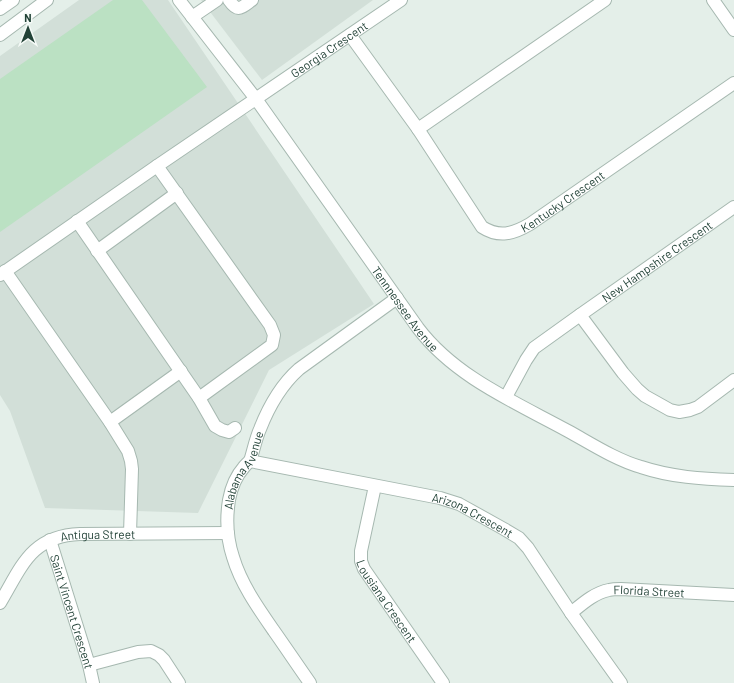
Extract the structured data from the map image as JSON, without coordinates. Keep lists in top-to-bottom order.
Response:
{
  "streets": {
    "street": [
      "Georgia Crescent",
      "Kentucky Crescent",
      "New Hampshire Crescent",
      "Tennnessee Avenue",
      "Alabama Avenue",
      "Arizona Crescent",
      "Antigua Street",
      "Florida Street",
      "Lousiana Crescent",
      "Saint Vincent Crescent"
    ]
  },
  "crossings": [
    ["Georgia Crescent", "Kentucky Crescent"],
    ["Georgia Crescent", "Tennnessee Avenue"],
    ["New Hampshire Crescent", "Tennnessee Avenue"],
    ["Tennnessee Avenue", "Alabama Avenue"],
    ["Alabama Avenue", "Arizona Crescent"],
    ["Alabama Avenue", "Antigua Street"],
    ["Arizona Crescent", "Florida Street"],
    ["Arizona Crescent", "Lousiana Crescent"],
    ["Antigua Street", "Saint Vincent Crescent"]
  ],
  "north": "top"
}
